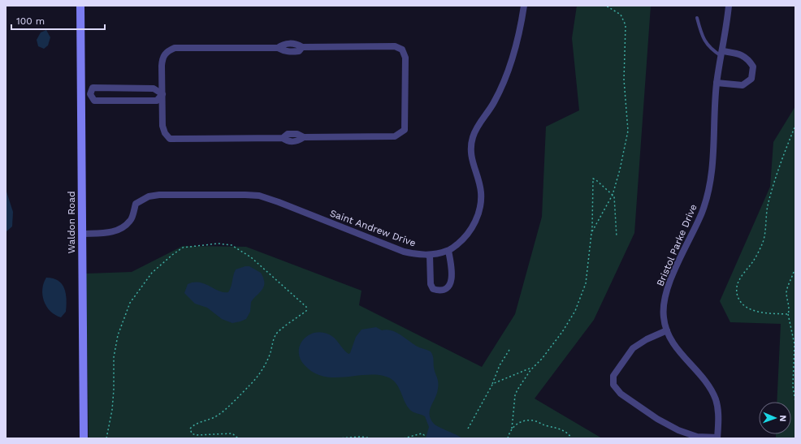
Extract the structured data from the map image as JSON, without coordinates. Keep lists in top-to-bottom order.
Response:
{
  "streets": {
    "street": ["Waldon Road", "Saint Andrew Drive", "Bristol Parke Drive"]
  },
  "crossings": [
    ["Waldon Road", "Saint Andrew Drive"]
  ],
  "scale_bar": "100 m",
  "north": "right"
}
